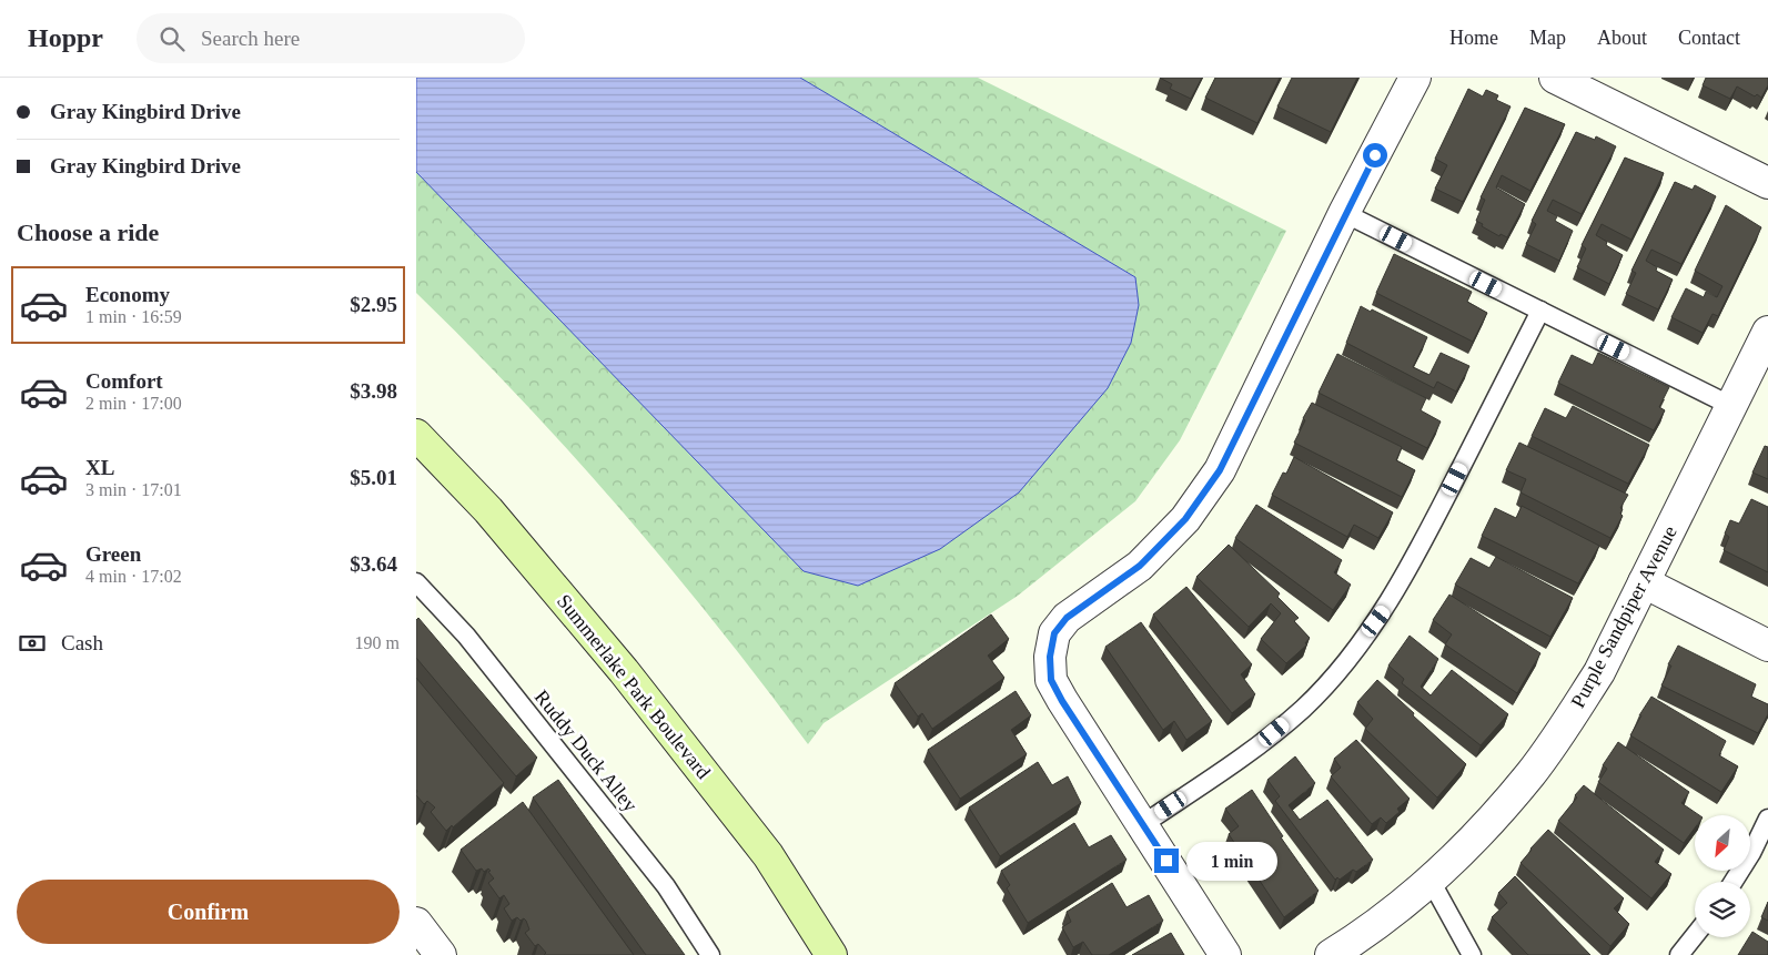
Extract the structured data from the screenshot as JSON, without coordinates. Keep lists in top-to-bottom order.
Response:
{
  "streets": {
    "main road": ["Summerlake Park Boulevard"],
    "street": ["Purple Sandpiper Avenue"],
    "lane": ["Ruddy Duck Alley"]
  },
  "north": "bottom left",
  "page": {
    "header": "Hoppr",
    "search": "Search here",
    "nav": [
      "Home",
      "Map",
      "About",
      "Contact"
    ],
    "banner": ["Gray Kingbird Drive", "Gray Kingbird Drive"],
    "heading": "Choose a ride",
    "list": [
      {
        "name": "Economy",
        "note": "1 min · 16:59",
        "value": "$2.95"
      },
      {
        "name": "Comfort",
        "note": "2 min · 17:00",
        "value": "$3.98"
      },
      {
        "name": "XL",
        "note": "3 min · 17:01",
        "value": "$5.01"
      },
      {
        "name": "Green",
        "note": "4 min · 17:02",
        "value": "$3.64"
      }
    ],
    "pay": ["Cash", "190 m"],
    "bubble": "1 min",
    "buttons": "Confirm"
  }
}
